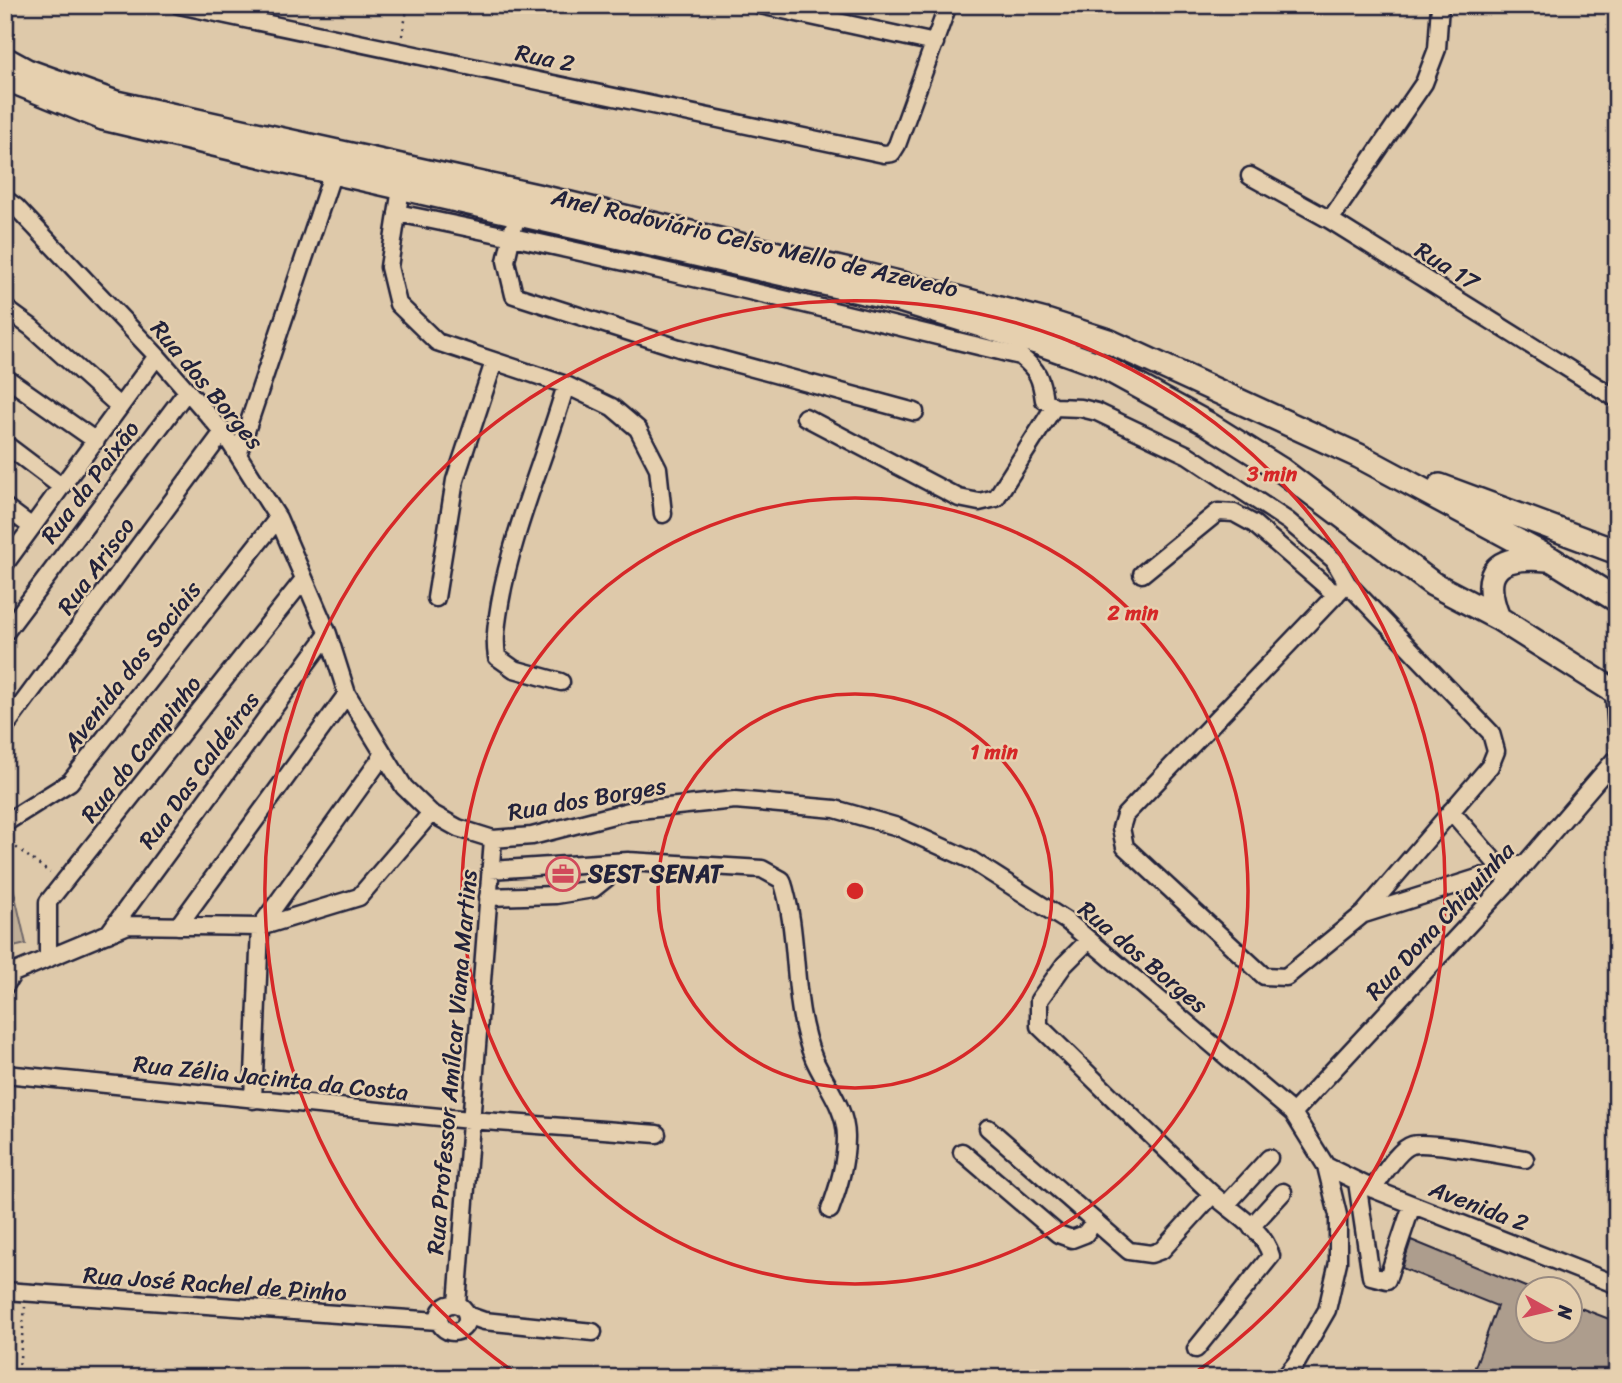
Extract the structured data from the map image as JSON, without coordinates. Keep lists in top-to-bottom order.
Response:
{
  "streets": {
    "highway": ["Anel Rodoviário Celso Mello de Azevedo"],
    "street": [
      "Rua 2",
      "Rua 17",
      "Rua dos Borges",
      "Rua da Paixão",
      "Rua Arisco",
      "Avenida dos Sociais",
      "Rua do Campinho",
      "Rua Das Caldeiras",
      "Rua Dona Chiquinha",
      "Rua Professor Amílcar Viana Martins",
      "Rua Zélia Jacinta da Costa",
      "Avenida 2",
      "Rua José Rachel de Pinho"
    ]
  },
  "crossings": [
    ["Rua dos Borges", "Rua da Paixão"],
    ["Rua dos Borges", "Rua Arisco"],
    ["Rua dos Borges", "Avenida dos Sociais"],
    ["Rua dos Borges", "Rua do Campinho"],
    ["Rua dos Borges", "Rua Das Caldeiras"],
    ["Rua dos Borges", "Rua Dona Chiquinha"],
    ["Rua dos Borges", "Rua Professor Amílcar Viana Martins"],
    ["Rua dos Borges", "Avenida 2"],
    ["Rua Professor Amílcar Viana Martins", "Rua Zélia Jacinta da Costa"],
    ["Rua Professor Amílcar Viana Martins", "Rua José Rachel de Pinho"]
  ],
  "places": {
    "office": ["SEST SENAT"]
  },
  "north": "right",
  "rings": ["3 min", "2 min", "1 min"]
}
